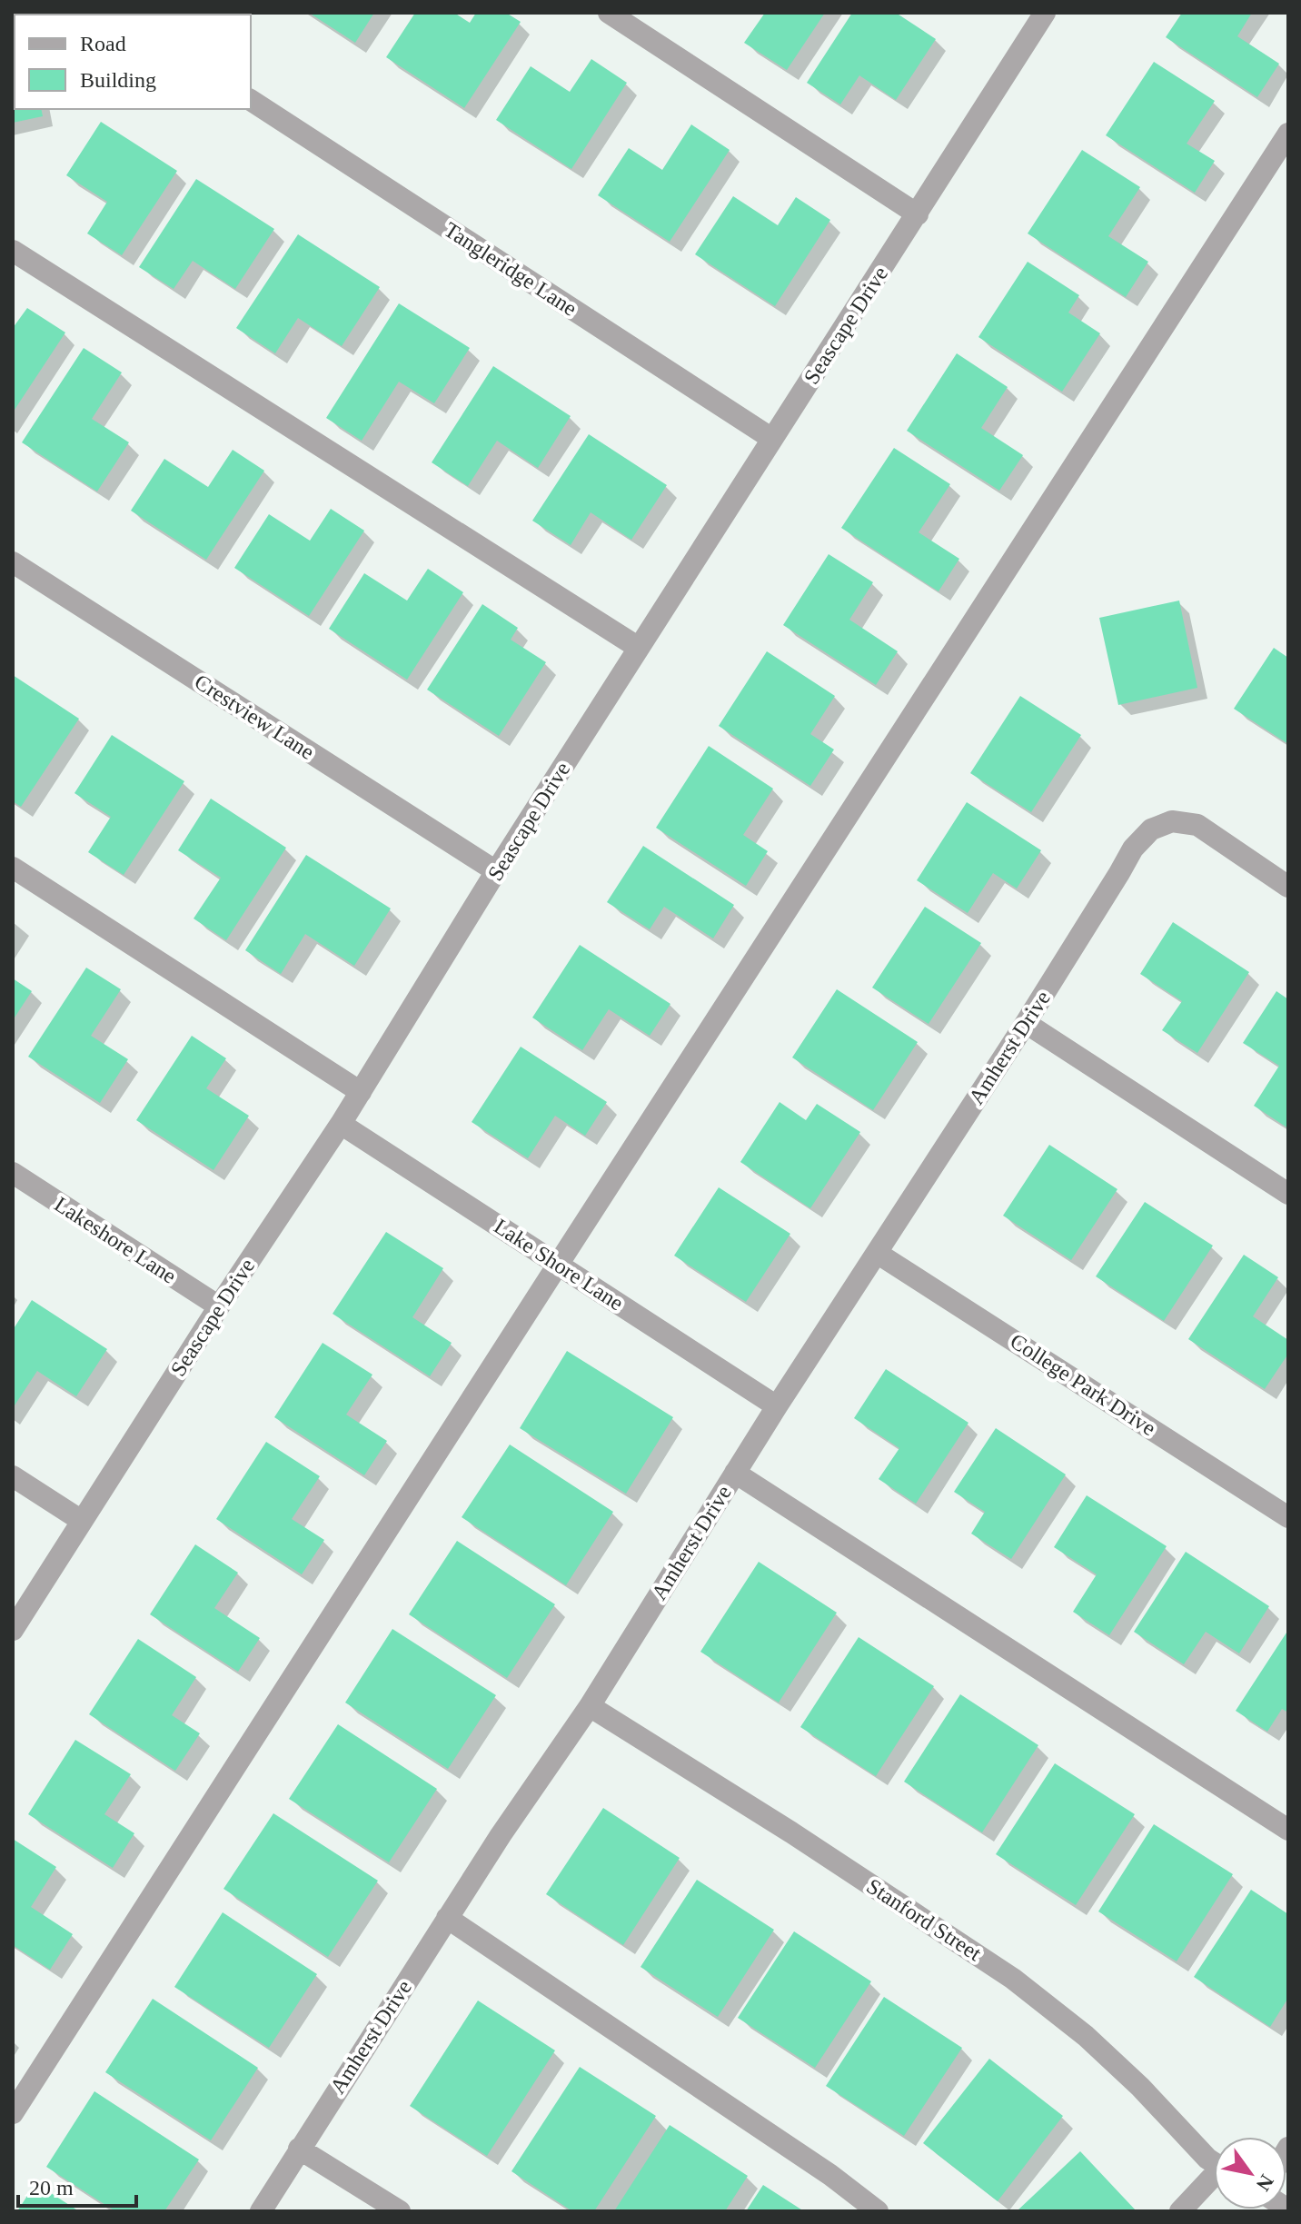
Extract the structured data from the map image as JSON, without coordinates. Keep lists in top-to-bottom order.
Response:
{
  "streets": {
    "street": [
      "Tangleridge Lane",
      "Seascape Drive",
      "Crestview Lane",
      "Amherst Drive",
      "Lakeshore Lane",
      "Lake Shore Lane",
      "College Park Drive",
      "Stanford Street"
    ]
  },
  "crossings": [
    ["Tangleridge Lane", "Seascape Drive"],
    ["Seascape Drive", "Crestview Lane"],
    ["Seascape Drive", "Lakeshore Lane"],
    ["Seascape Drive", "Lake Shore Lane"],
    ["Amherst Drive", "Lake Shore Lane"],
    ["Amherst Drive", "College Park Drive"],
    ["Amherst Drive", "Stanford Street"]
  ],
  "legend": ["Road", "Building"],
  "scale_bar": "20 m",
  "north": "bottom right"
}
